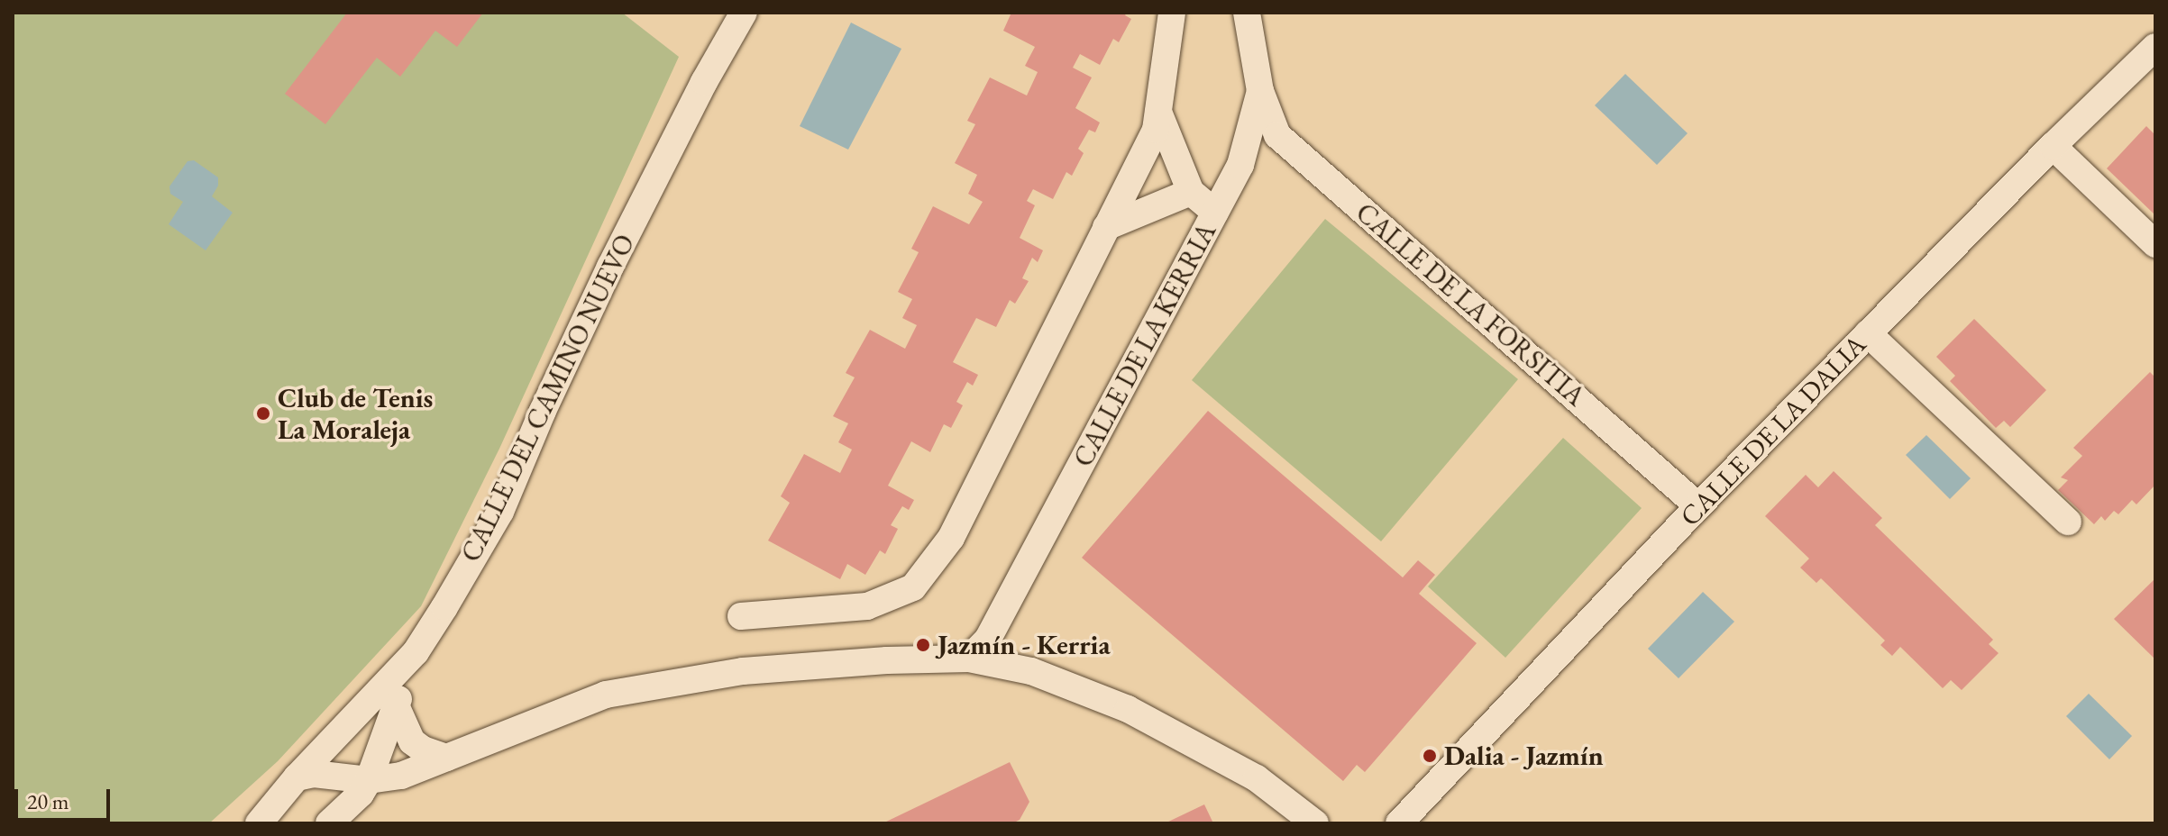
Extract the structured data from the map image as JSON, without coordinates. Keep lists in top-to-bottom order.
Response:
{
  "streets": {
    "street": [
      "CALLE DE LA FORSITIA",
      "CALLE DE LA KERRIA",
      "CALLE DEL CAMINO NUEVO",
      "CALLE DE LA DALIA"
    ]
  },
  "crossings": [
    ["CALLE DE LA FORSITIA", "CALLE DE LA KERRIA"],
    ["CALLE DE LA FORSITIA", "CALLE DE LA DALIA"]
  ],
  "places": ["Club de Tenis La Moraleja", "Jazmín - Kerria", "Dalia - Jazmín"],
  "scale_bar": "20 m"
}
